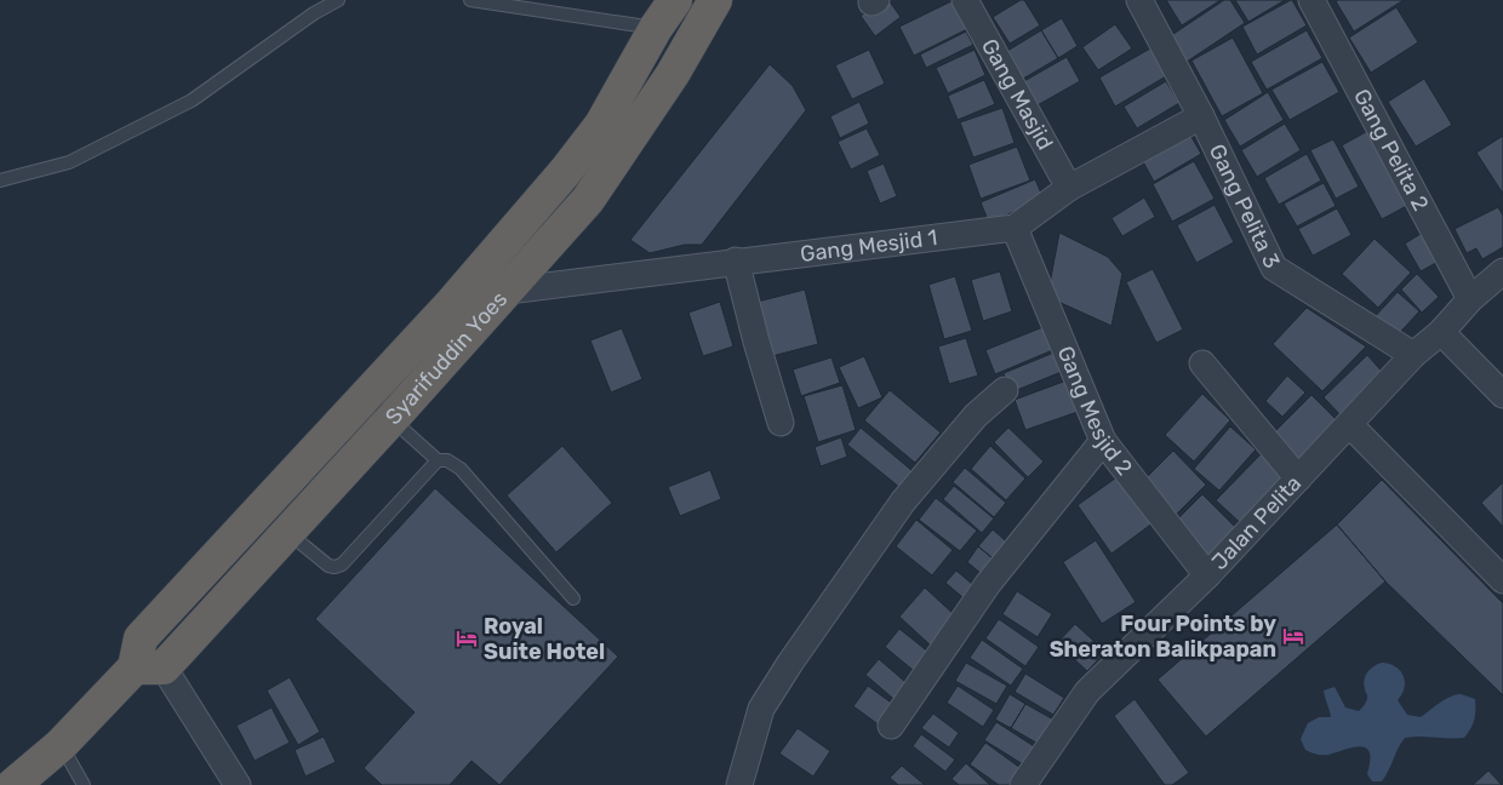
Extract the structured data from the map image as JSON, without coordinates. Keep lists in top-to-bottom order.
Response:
{
  "streets": {
    "highway": ["Syarifuddin Yoes"],
    "street": [
      "Gang Masjid",
      "Gang Pelita 2",
      "Gang Pelita 3",
      "Gang Mesjid 1",
      "Gang Mesjid 2",
      "Jalan Pelita"
    ]
  },
  "crossings": [
    ["Gang Masjid", "Gang Mesjid 1"],
    ["Gang Pelita 2", "Jalan Pelita"],
    ["Gang Pelita 3", "Gang Mesjid 1"],
    ["Gang Pelita 3", "Jalan Pelita"],
    ["Gang Mesjid 1", "Syarifuddin Yoes"],
    ["Gang Mesjid 1", "Gang Mesjid 2"],
    ["Gang Mesjid 2", "Jalan Pelita"]
  ],
  "places": {
    "hotel": ["Four Points by Sheraton Balikpapan", "Royal Suite Hotel"]
  }
}
